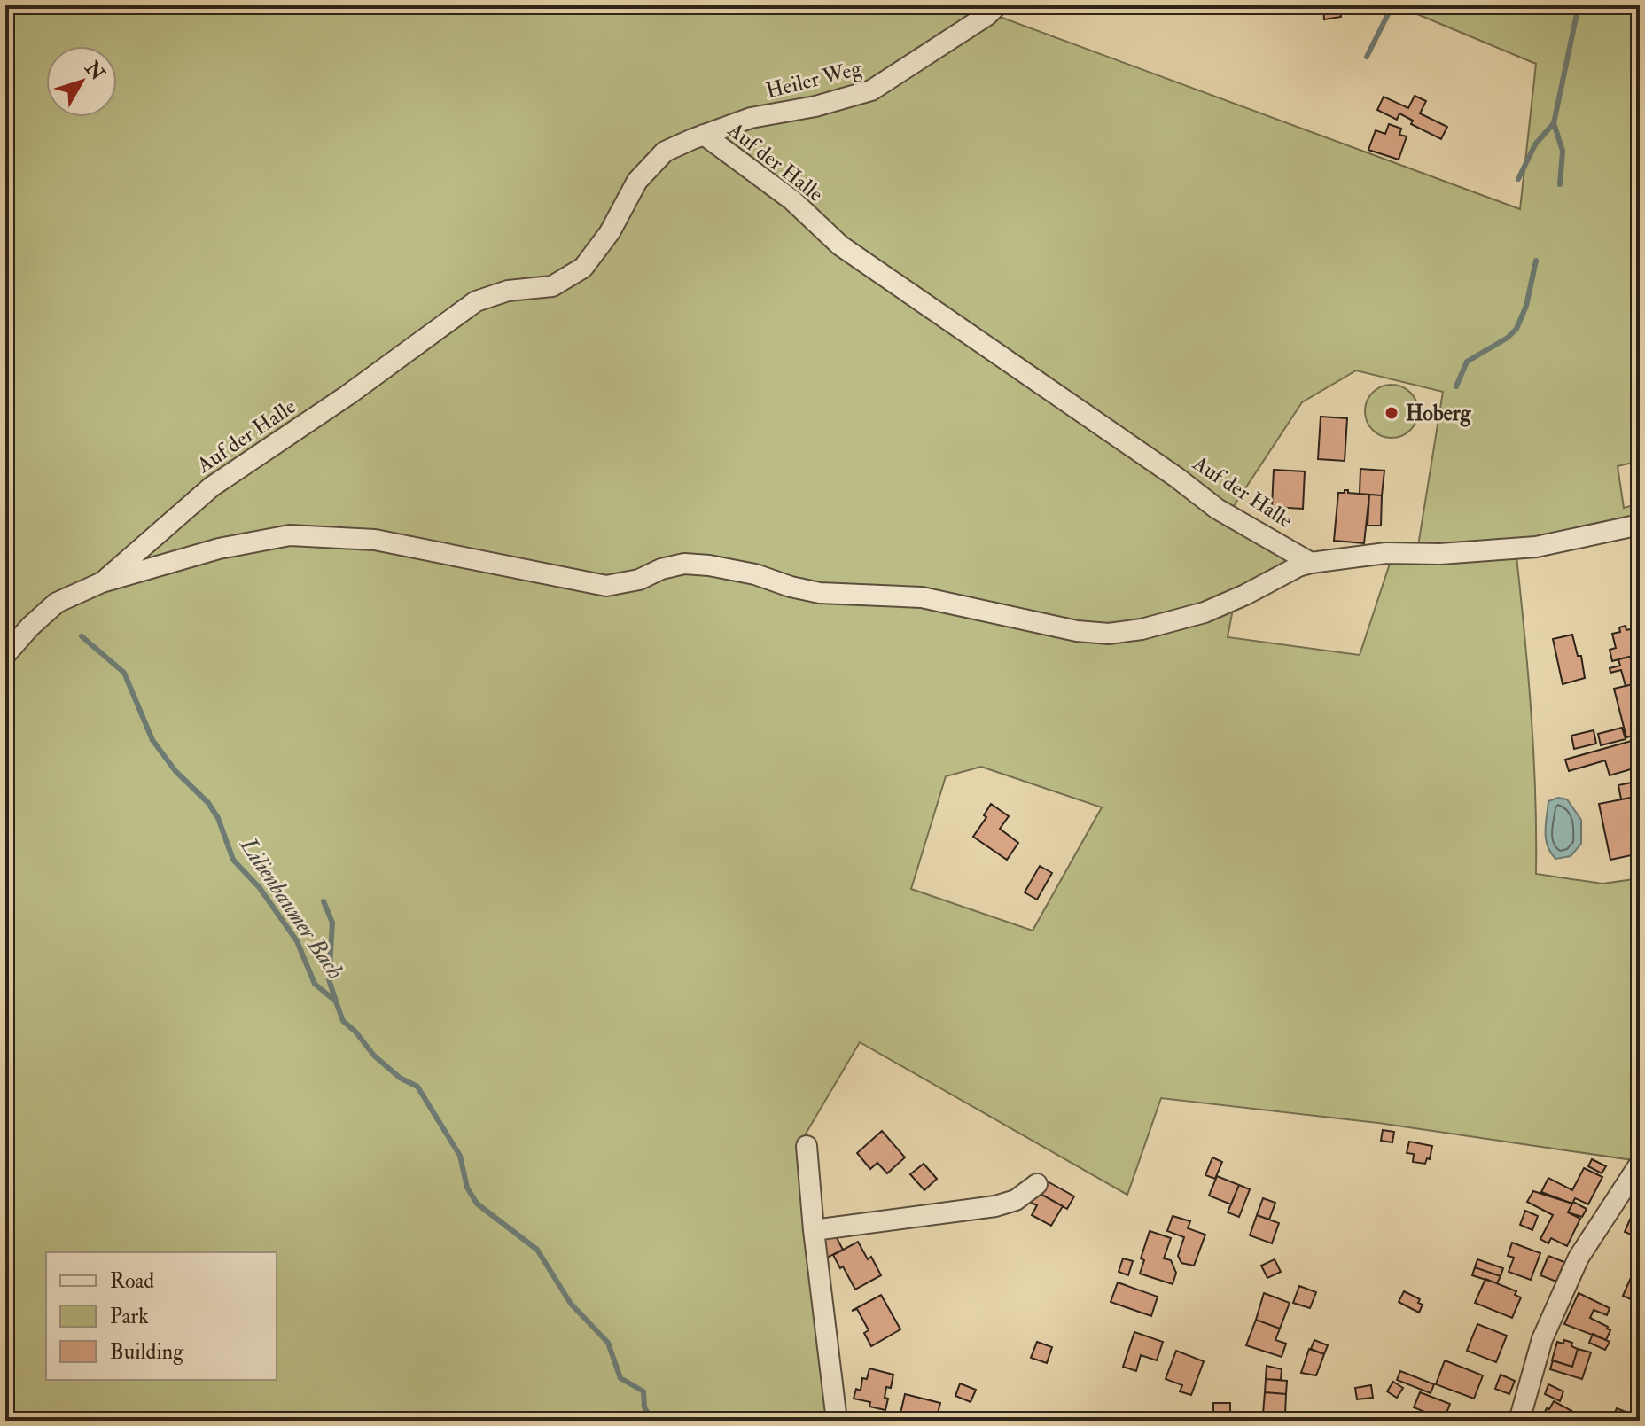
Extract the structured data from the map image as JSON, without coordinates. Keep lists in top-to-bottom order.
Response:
{
  "streets": {
    "street": ["Heiler Weg", "Auf der Halle"]
  },
  "crossings": [
    ["Heiler Weg", "Auf der Halle"]
  ],
  "water": ["Lilienbaumer Bach"],
  "places": ["Hoberg"],
  "legend": ["Road", "Park", "Building"],
  "north": "top right"
}
